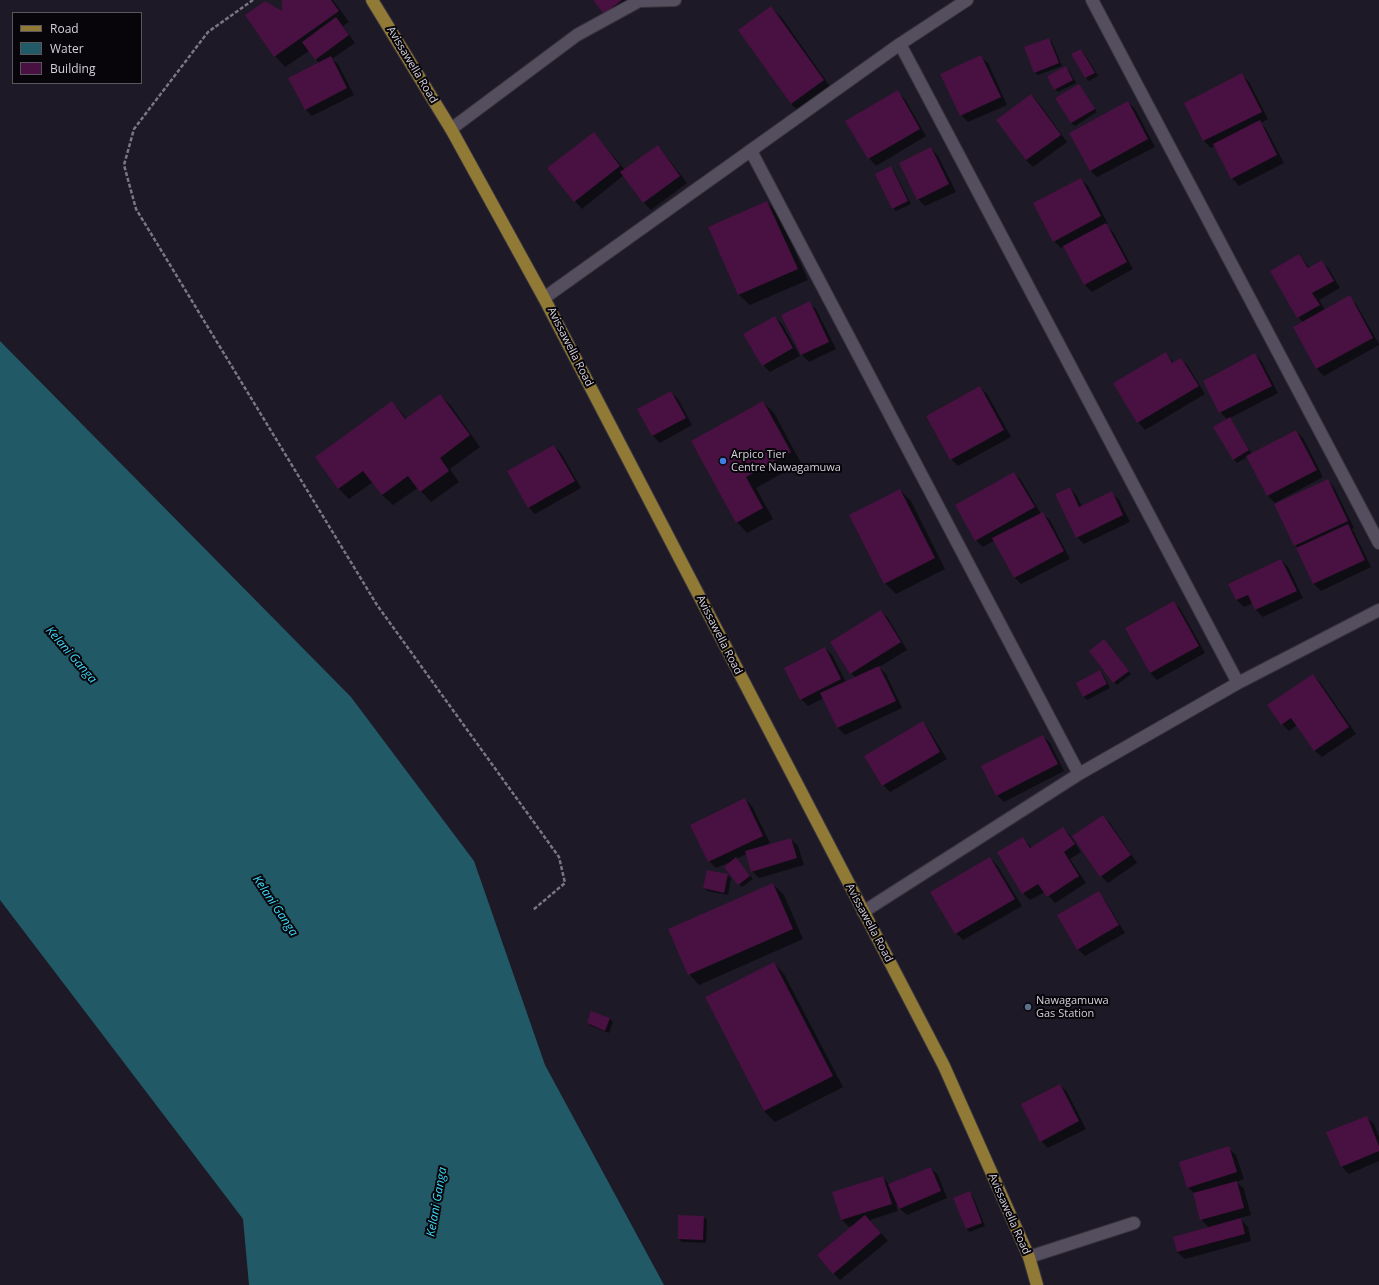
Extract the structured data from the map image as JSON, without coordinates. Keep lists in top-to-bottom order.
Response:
{
  "streets": {
    "main road": ["Avissawella Road"]
  },
  "water": ["Kelani Ganga"],
  "places": ["Arpico Tier Centre Nawagamuwa", "Nawagamuwa Gas Station"],
  "legend": ["Road", "Water", "Building"]
}
